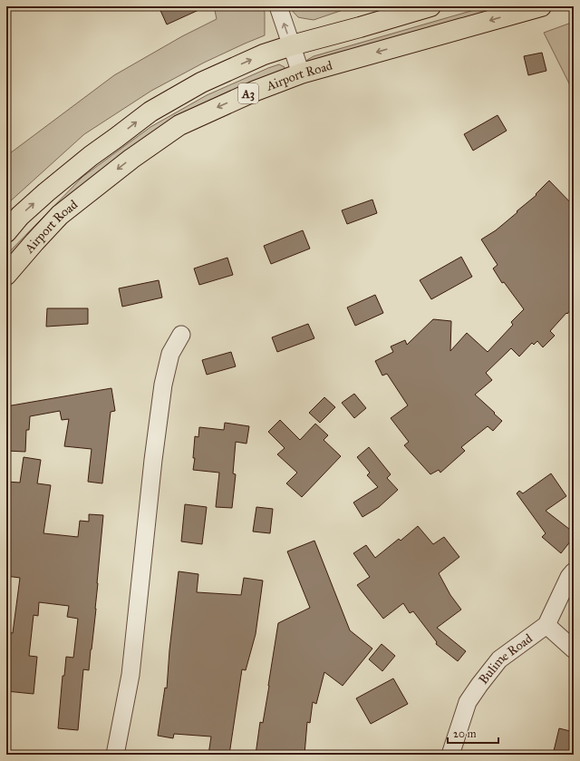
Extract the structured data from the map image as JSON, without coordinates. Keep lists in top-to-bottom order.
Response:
{
  "streets": {
    "highway": ["Airport Road", "A3"],
    "street": ["Bulime Road"]
  },
  "scale_bar": "20 m"
}
